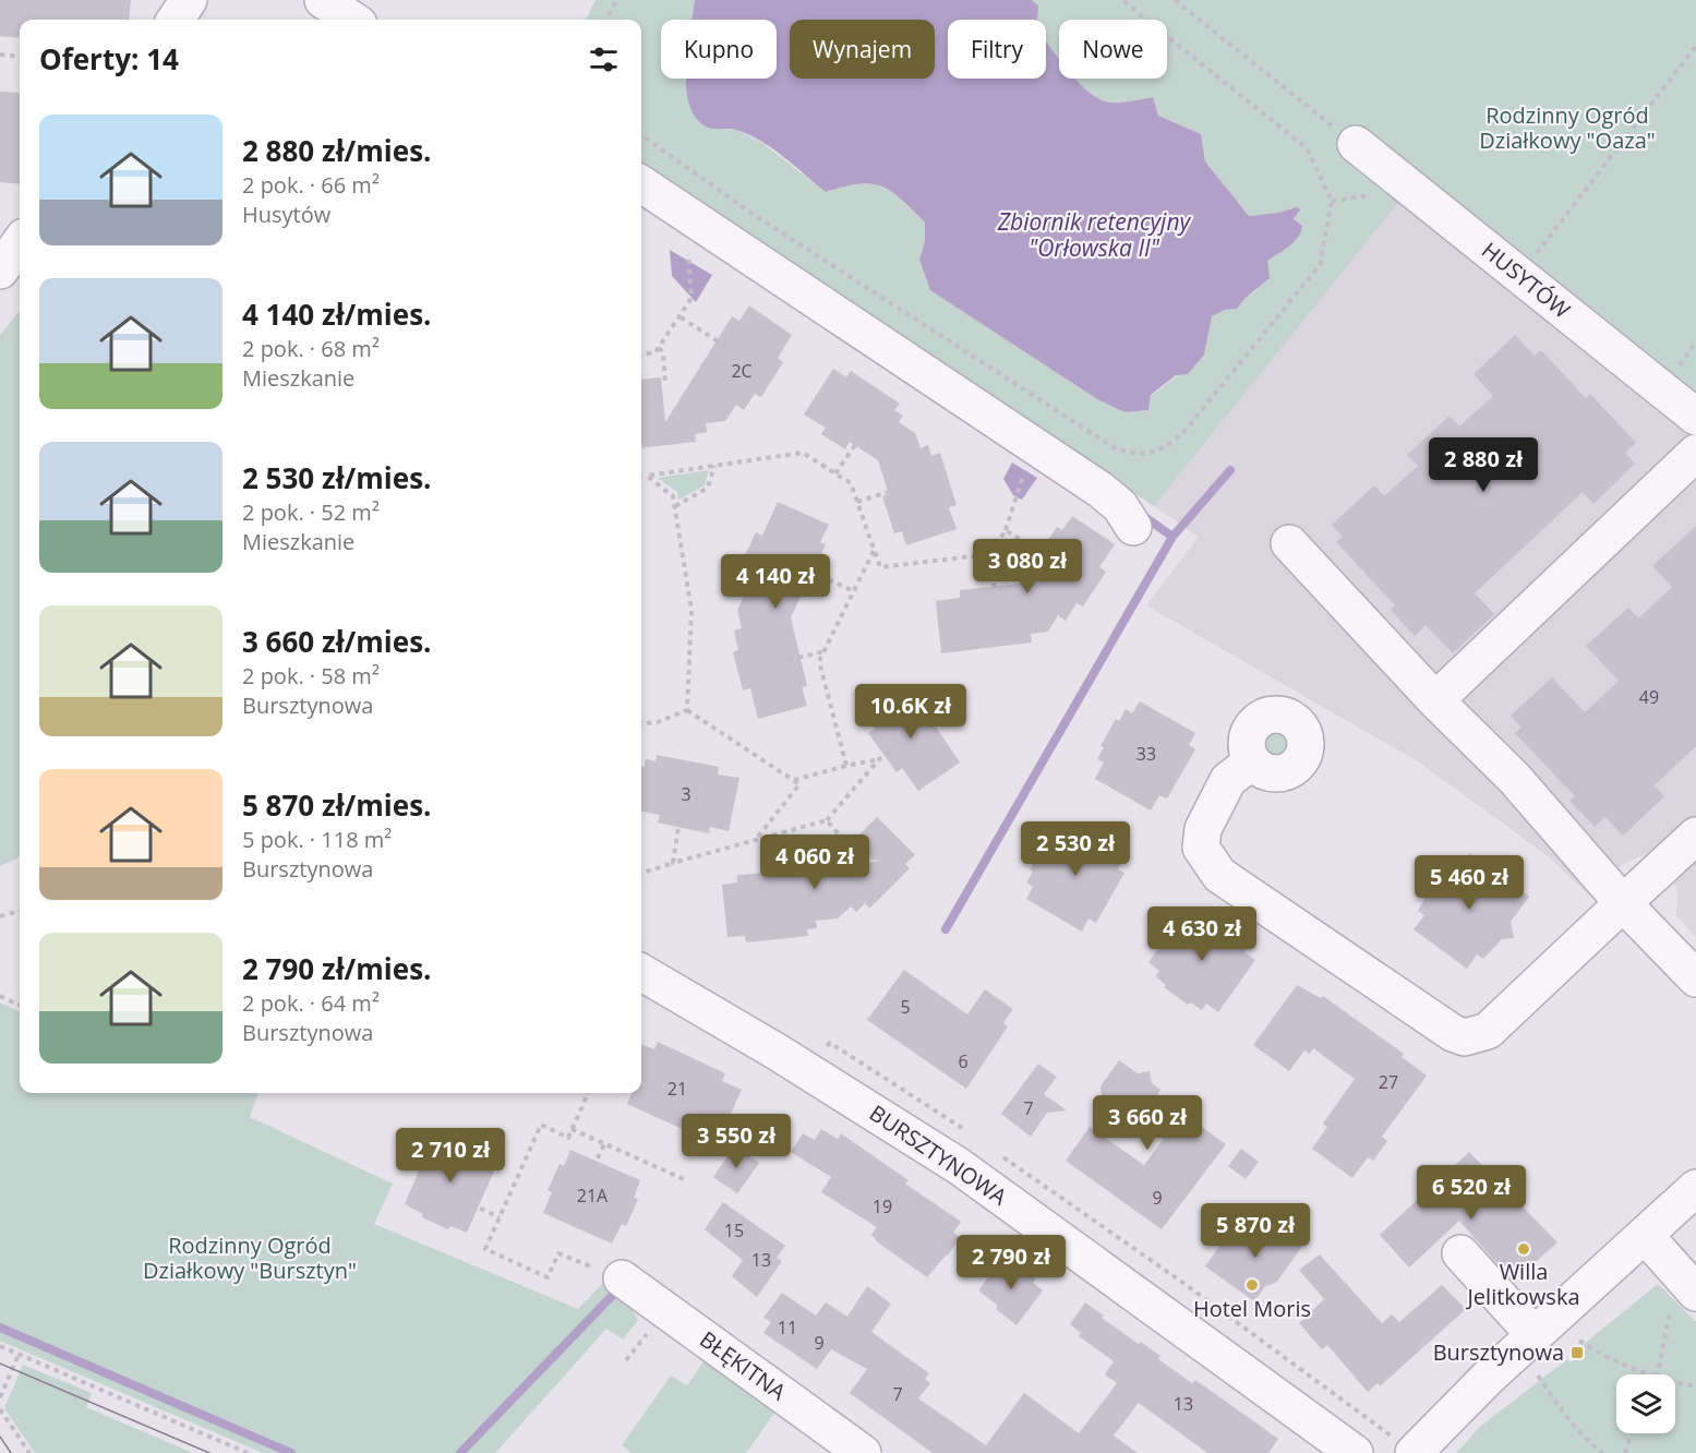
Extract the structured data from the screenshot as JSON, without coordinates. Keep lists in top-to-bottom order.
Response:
{
  "streets": {
    "street": ["HUSYTÓW", "BURSZTYNOWA", "BŁĘKITNA"]
  },
  "water": ["Zbiornik retencyjny \"Orłowska II\""],
  "parks": ["Rodzinny Ogród Działkowy \"Oaza\"", "Rodzinny Ogród Działkowy \"Bursztyn\""],
  "places": {
    "other": ["Willa Jelitkowska", "Hotel Moris"],
    "transit": ["Bursztynowa"]
  },
  "house_numbers": [
    "2C",
    "49",
    "33",
    "3",
    "5",
    "6",
    "27",
    "21",
    "7",
    "21A",
    "9",
    "19",
    "15",
    "13",
    "11",
    "9",
    "7",
    "13"
  ],
  "page": {
    "chip": [
      "Kupno",
      "Wynajem",
      "Filtry",
      "Nowe"
    ],
    "heading": "Oferty: 14",
    "list": [
      {
        "name": "2 880 zł/mies.",
        "note": "2 pok. · 66 m² · Husytów"
      },
      {
        "name": "4 140 zł/mies.",
        "note": "2 pok. · 68 m² · Mieszkanie"
      },
      {
        "name": "2 530 zł/mies.",
        "note": "2 pok. · 52 m² · Mieszkanie"
      },
      {
        "name": "3 660 zł/mies.",
        "note": "2 pok. · 58 m² · Bursztynowa"
      },
      {
        "name": "5 870 zł/mies.",
        "note": "5 pok. · 118 m² · Bursztynowa"
      },
      {
        "name": "2 790 zł/mies.",
        "note": "2 pok. · 64 m² · Bursztynowa"
      }
    ],
    "price": [
      "2 880 zł",
      "3 080 zł",
      "4 140 zł",
      "10.6K zł",
      "2 530 zł",
      "4 060 zł",
      "5 460 zł",
      "4 630 zł",
      "3 660 zł",
      "3 550 zł",
      "2 710 zł",
      "6 520 zł",
      "5 870 zł",
      "2 790 zł"
    ]
  }
}
